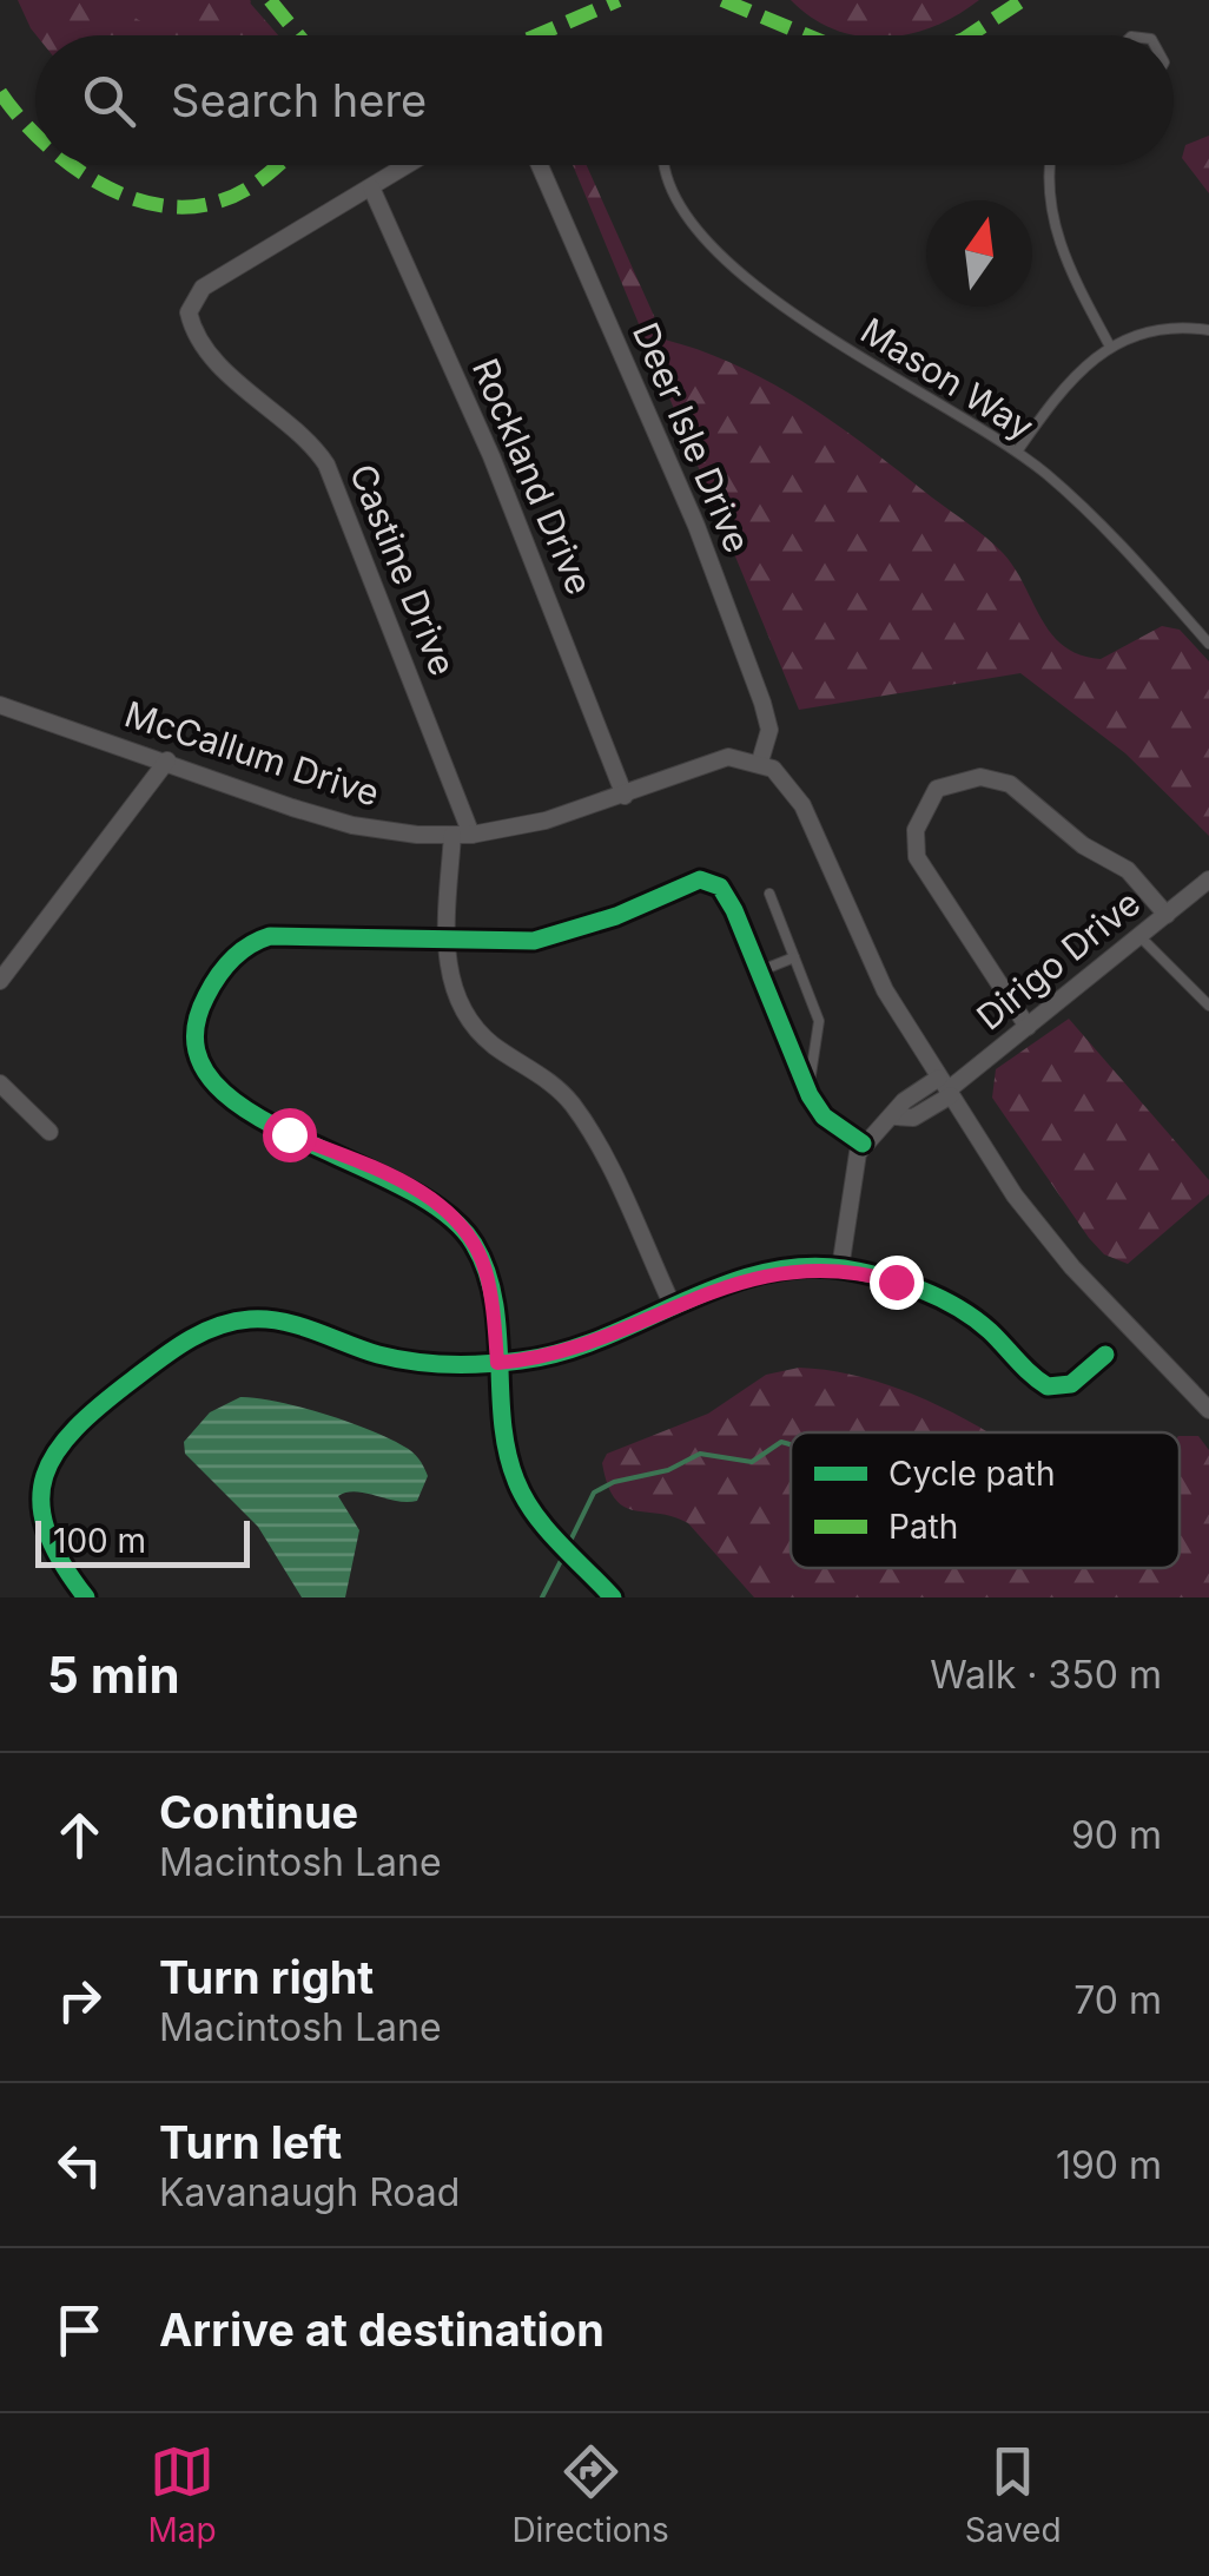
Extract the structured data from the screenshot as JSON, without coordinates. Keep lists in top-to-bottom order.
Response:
{
  "streets": {
    "street": [
      "Deer Isle Drive",
      "Rockland Drive",
      "Castine Drive",
      "McCallum Drive",
      "Dirigo Drive"
    ],
    "lane": ["Mason Way"]
  },
  "crossings": [
    ["Deer Isle Drive", "McCallum Drive"],
    ["Rockland Drive", "Castine Drive"],
    ["Rockland Drive", "McCallum Drive"],
    ["Castine Drive", "McCallum Drive"]
  ],
  "legend": ["Cycle path", "Path"],
  "scale_bar": "100 m",
  "north": "top",
  "page": {
    "search": "Search here",
    "scale": "100 m",
    "heading": ["5 min", "Walk · 350 m"],
    "list": [
      ["Continue", "Macintosh Lane", "90 m"],
      ["Turn right", "Macintosh Lane", "70 m"],
      ["Turn left", "Kavanaugh Road", "190 m"],
      "Arrive at destination"
    ],
    "nav": ["Map", "Directions", "Saved"]
  }
}
